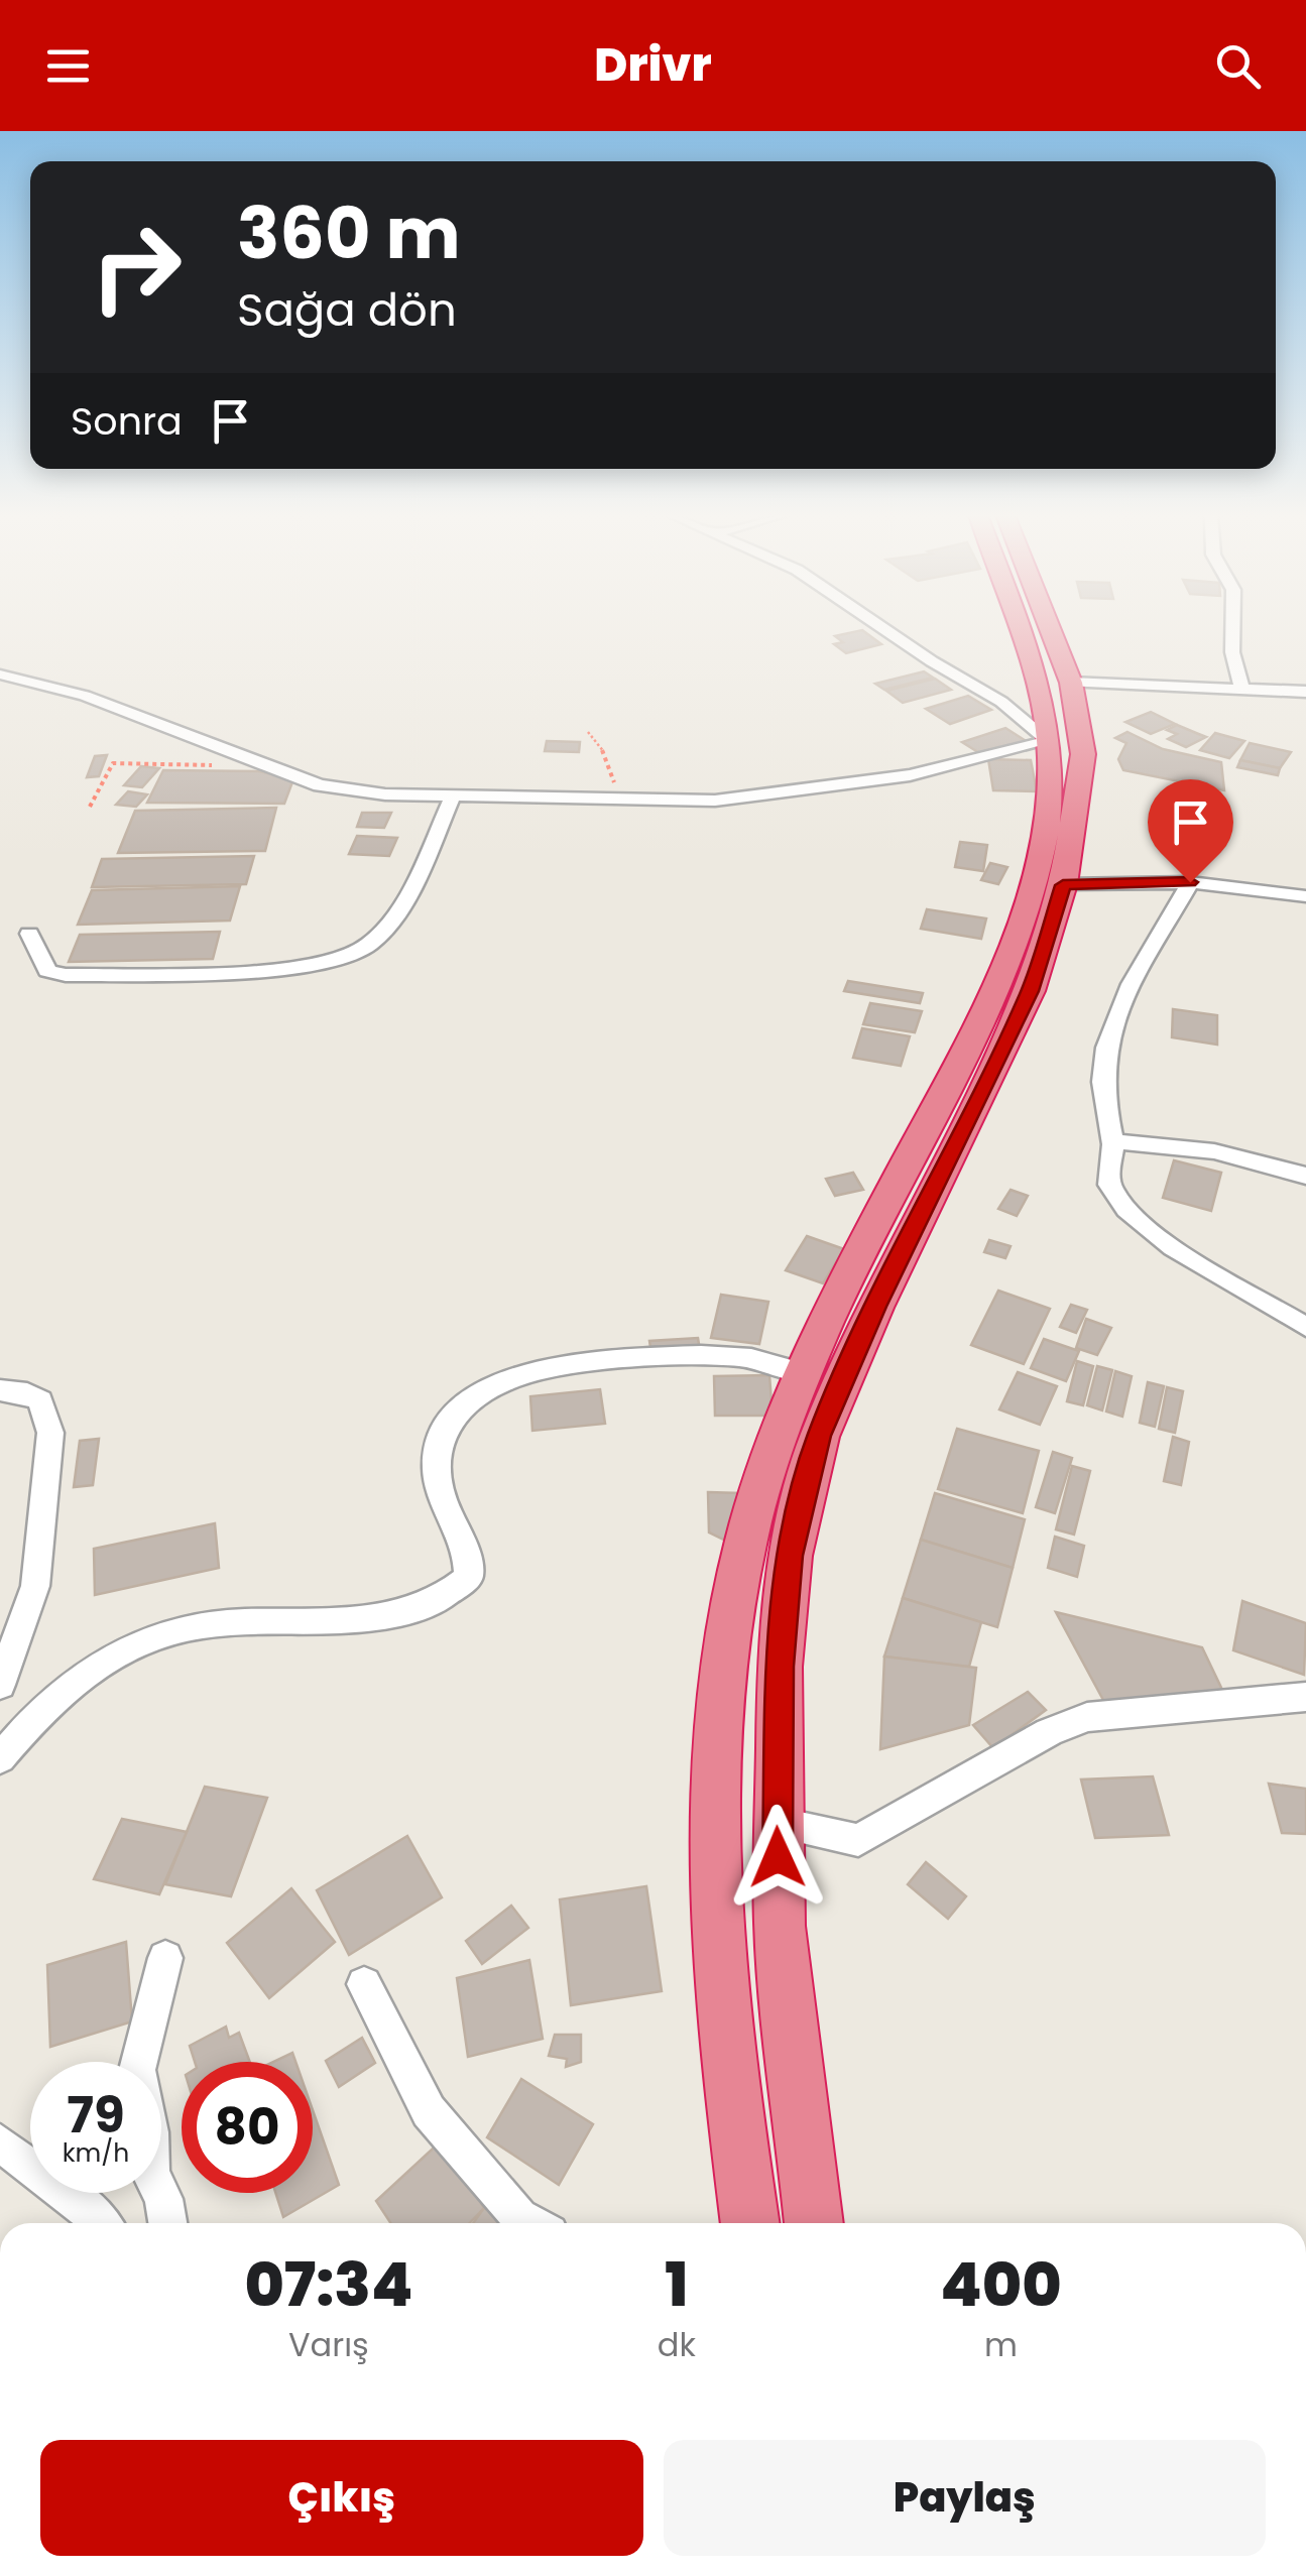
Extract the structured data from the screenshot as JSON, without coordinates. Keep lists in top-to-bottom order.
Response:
{
  "page": {
    "header": "Drivr",
    "turn": ["360 m", "Sağa dön"],
    "then": "Sonra",
    "speed": "79 km/h",
    "limit": "80",
    "eta": [
      "07:34",
      "Varış",
      "1",
      "dk",
      "400",
      "m"
    ],
    "buttons": ["Çıkış", "Paylaş"]
  }
}
